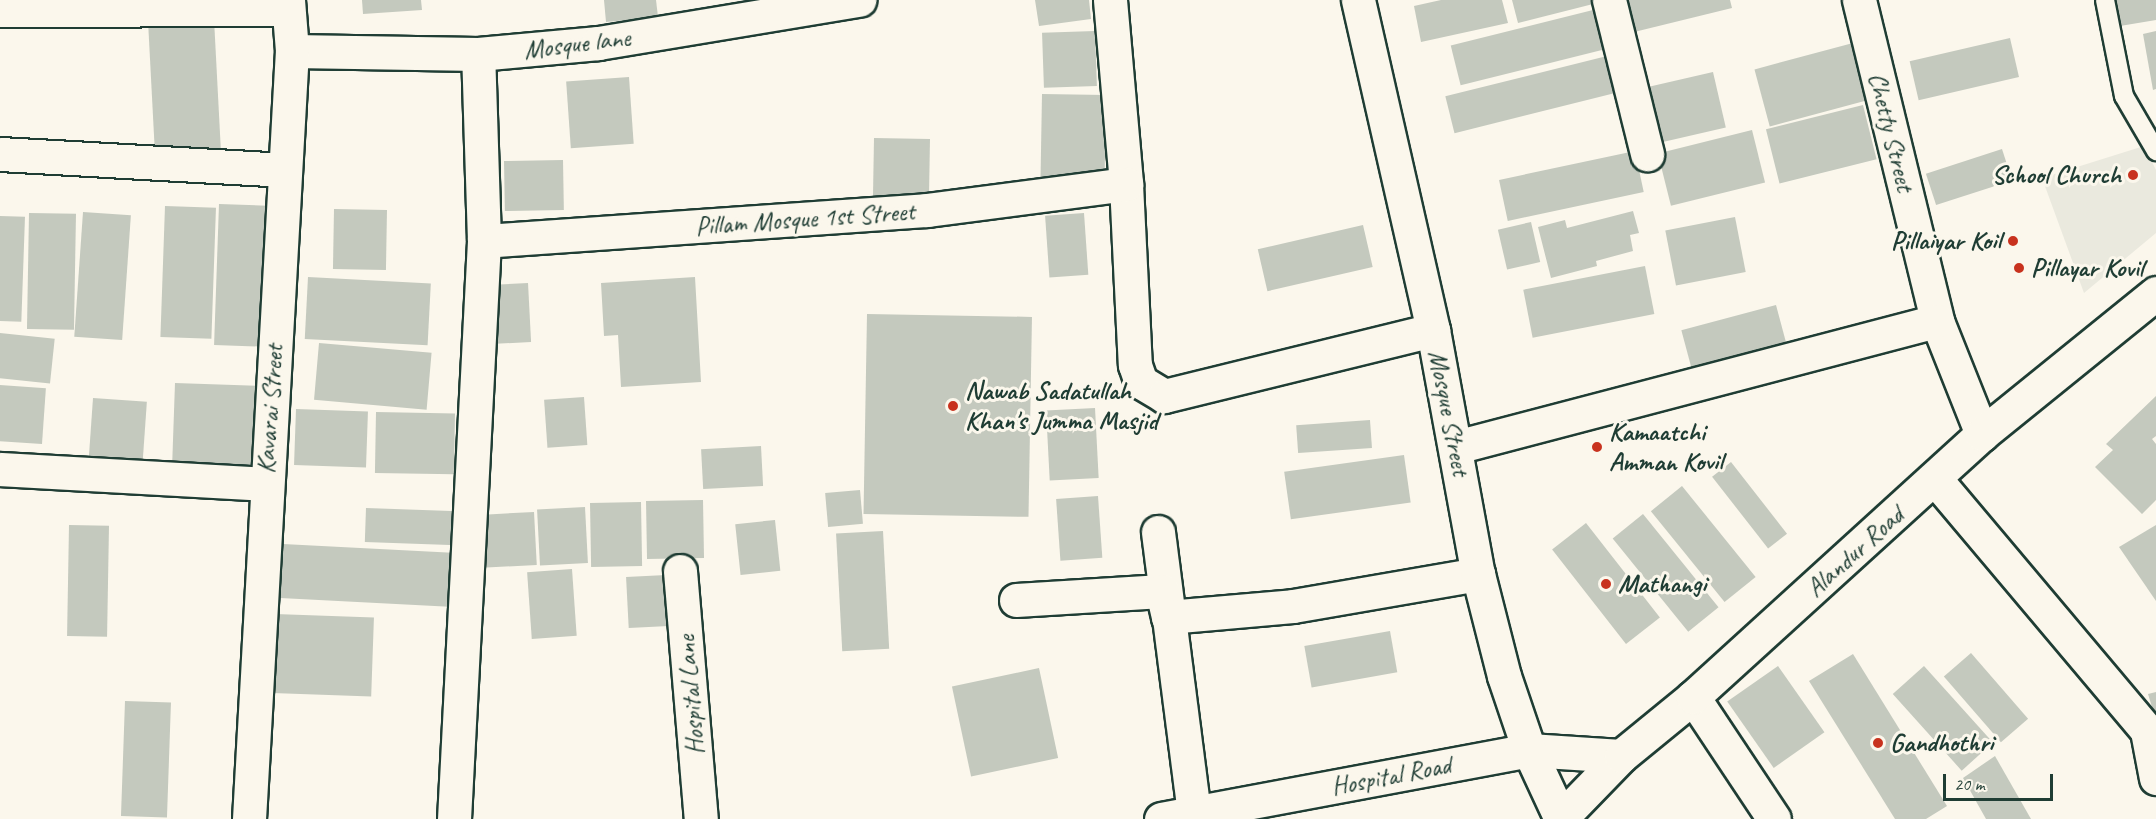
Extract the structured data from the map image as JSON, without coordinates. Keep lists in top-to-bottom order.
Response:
{
  "streets": {
    "street": [
      "Mosque lane",
      "Chetty Street",
      "Pillam Mosque 1st Street",
      "Kavarai Street",
      "Mosque Street",
      "Alandur Road",
      "Hospital Lane",
      "Hospital Road"
    ]
  },
  "crossings": [
    ["Mosque lane", "Kavarai Street"],
    ["Chetty Street", "Alandur Road"],
    ["Mosque Street", "Alandur Road"],
    ["Mosque Street", "Hospital Road"],
    ["Alandur Road", "Hospital Road"]
  ],
  "places": [
    "School Church",
    "Pillaiyar Koil",
    "Pillayar Kovil",
    "Nawab Sadatullah Khan's Jumma Masjid",
    "Kamaatchi Amman Kovil",
    "Mathangi",
    "Gandhothri"
  ],
  "scale_bar": "20 m"
}
